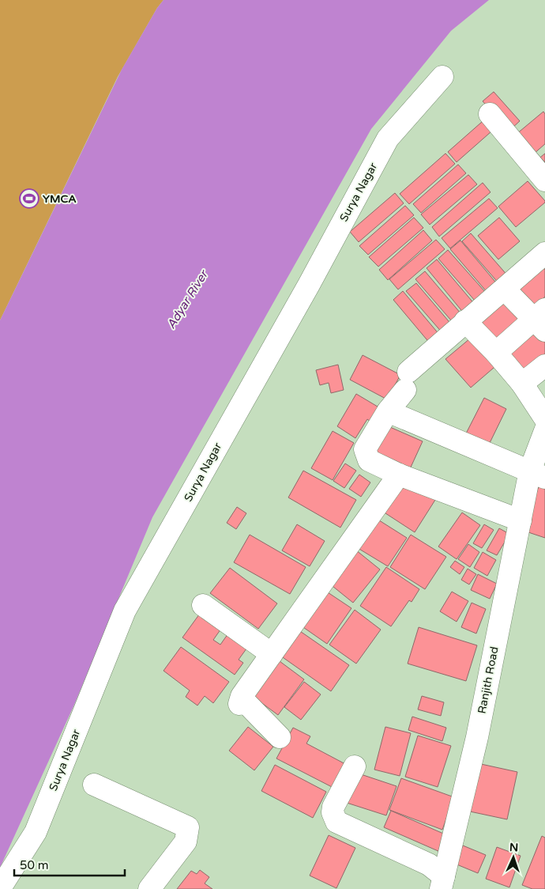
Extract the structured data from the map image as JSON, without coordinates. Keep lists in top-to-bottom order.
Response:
{
  "streets": {
    "street": ["Surya Nagar", "Ranjith Road"]
  },
  "water": ["Adyar River"],
  "places": {
    "sports": ["YMCA"]
  },
  "scale_bar": "50 m",
  "north": "top"
}
